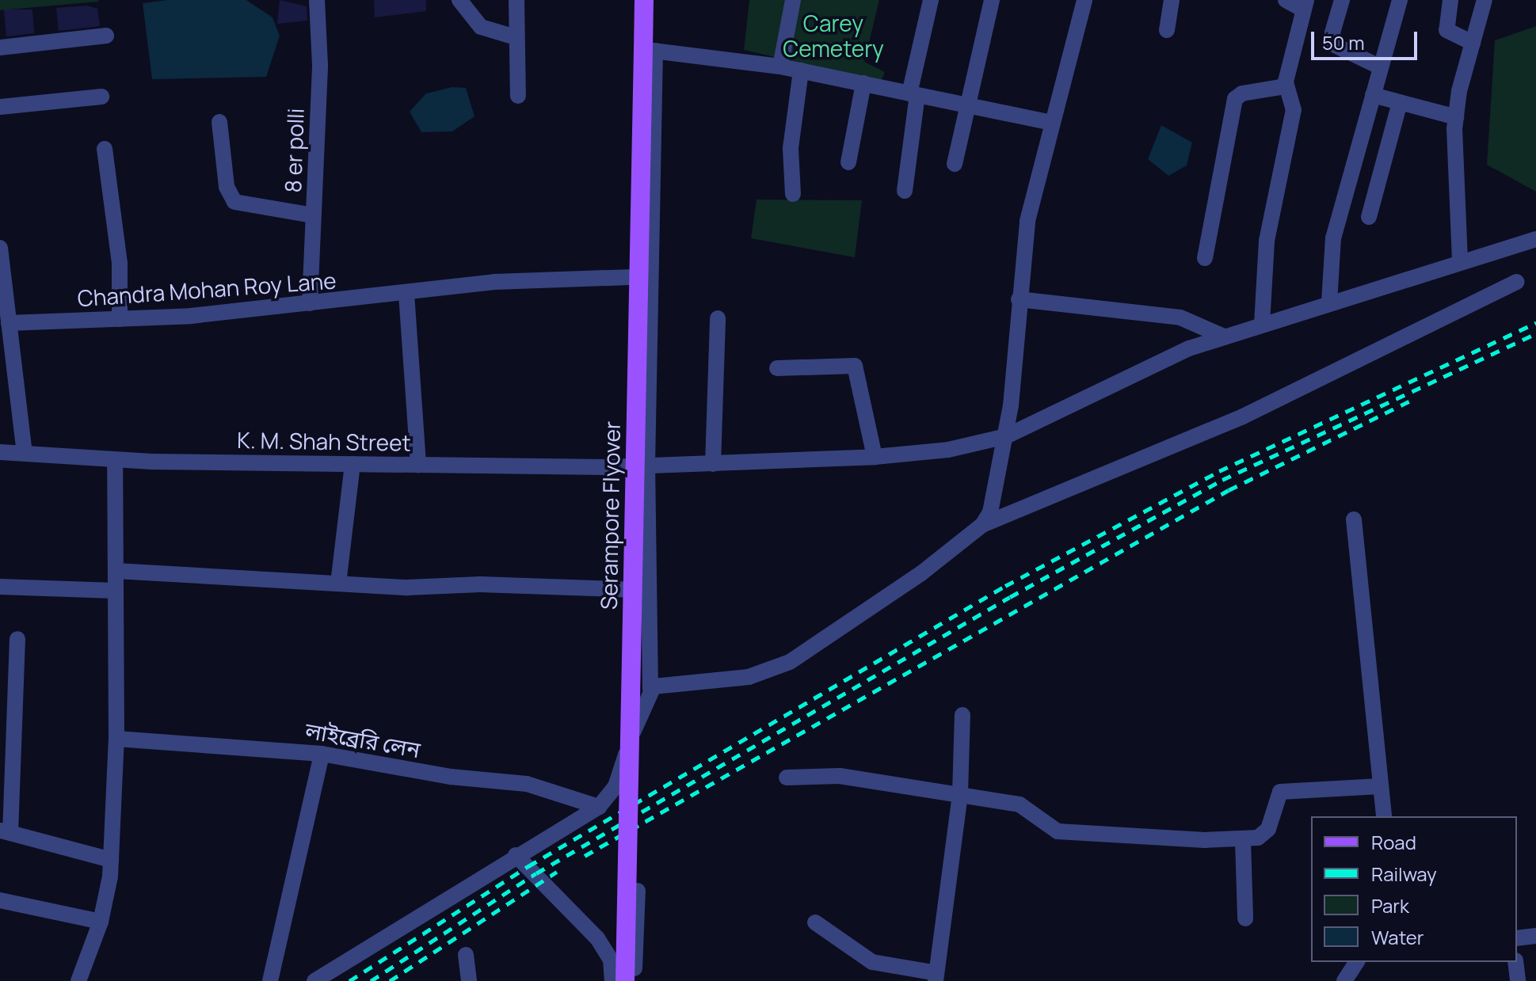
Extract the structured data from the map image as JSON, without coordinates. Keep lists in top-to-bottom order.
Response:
{
  "streets": {
    "main road": ["Serampore Flyover"],
    "street": [
      "8 er polli",
      "Chandra Mohan Roy Lane",
      "K. M. Shah Street",
      "লাইব্রেরি লেন"
    ]
  },
  "crossings": [
    ["8 er polli", "Chandra Mohan Roy Lane"]
  ],
  "parks": ["Carey Cemetery"],
  "legend": [
    "Road",
    "Railway",
    "Park",
    "Water"
  ],
  "scale_bar": "50 m"
}
